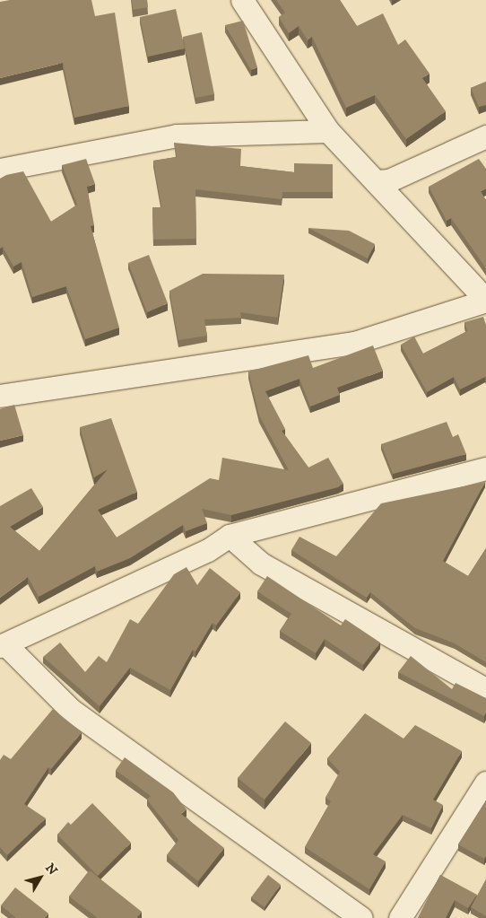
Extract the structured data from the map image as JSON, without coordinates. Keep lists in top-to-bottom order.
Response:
{
  "north": "top right"
}
